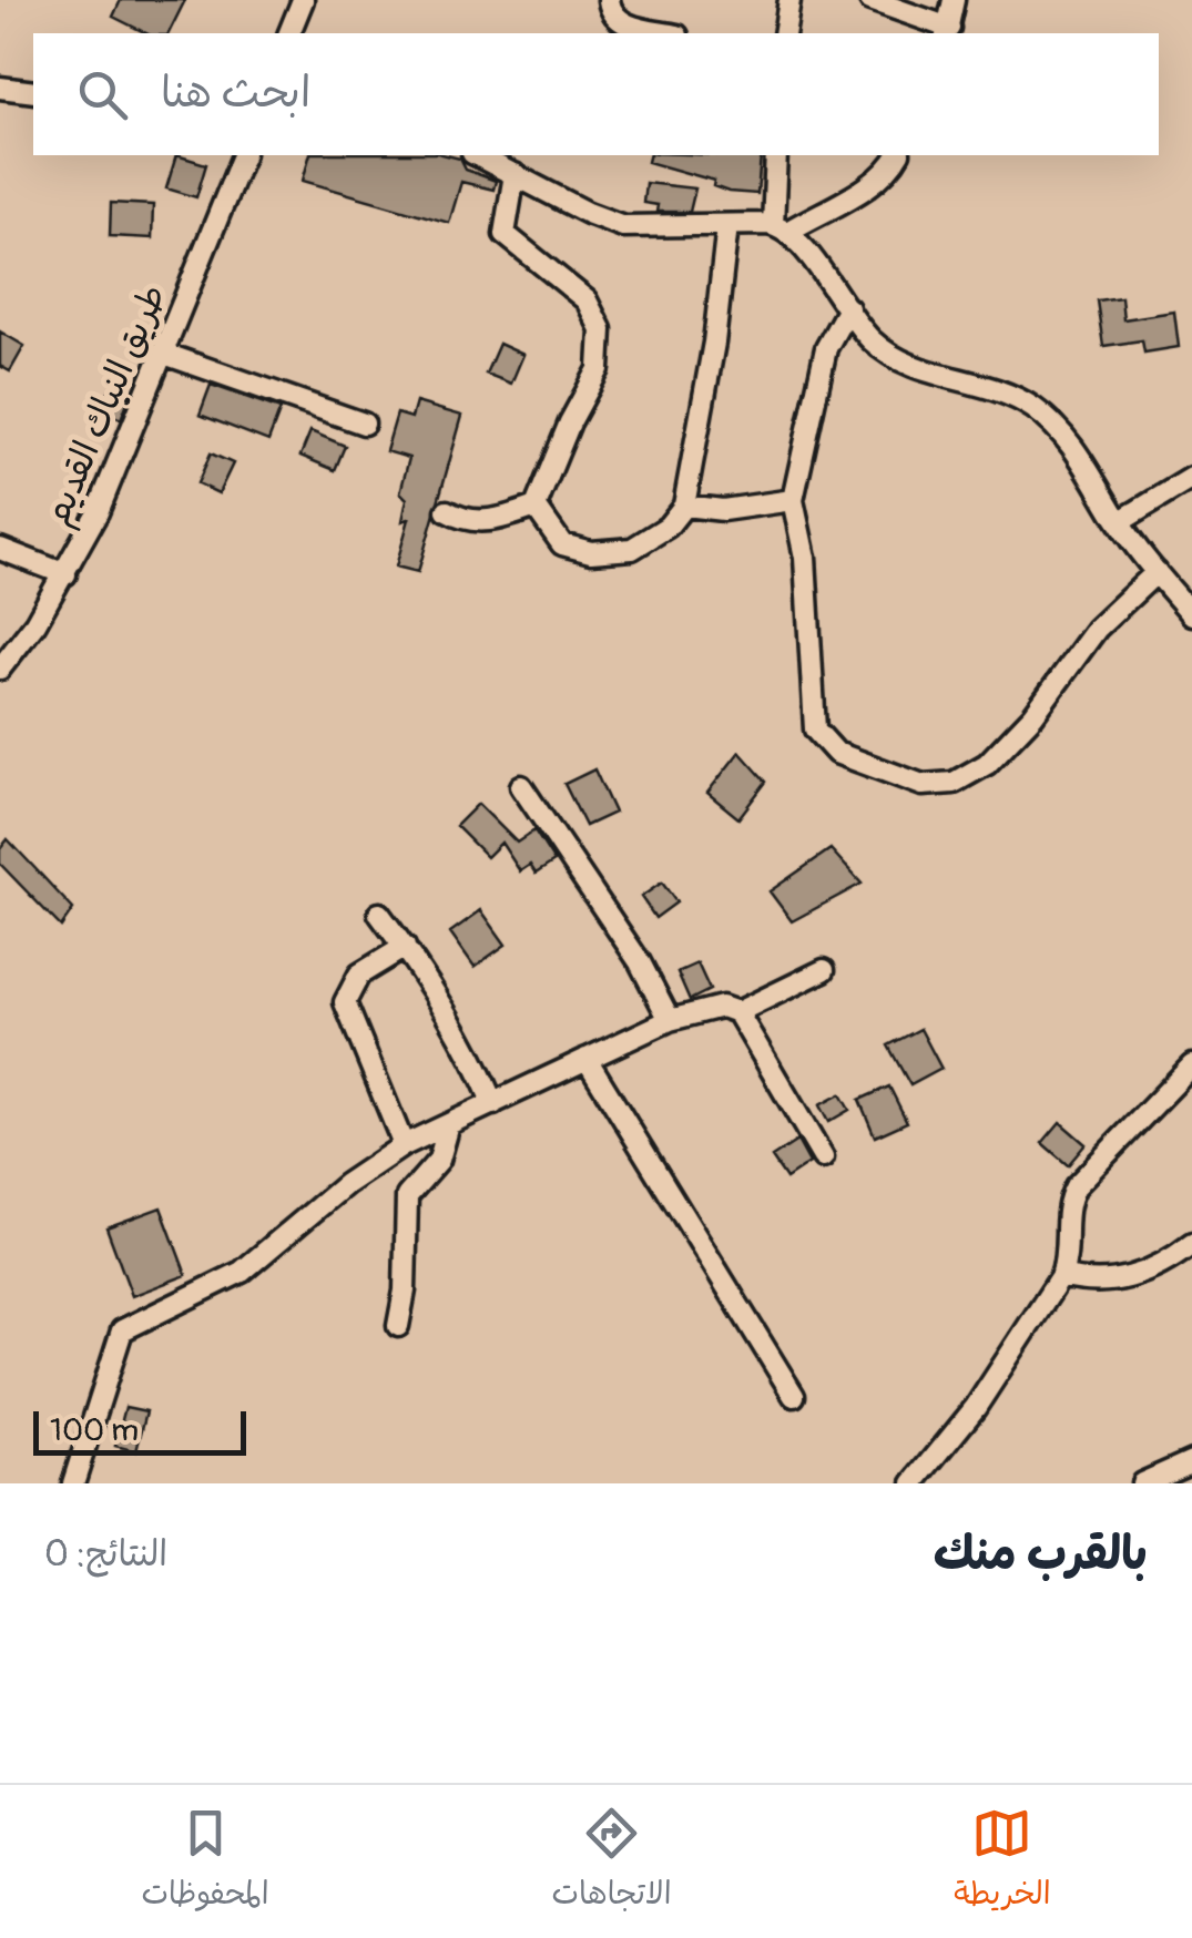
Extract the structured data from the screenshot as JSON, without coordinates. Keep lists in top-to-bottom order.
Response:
{
  "streets": {
    "street": ["طريق النباك القديم"]
  },
  "scale_bar": "100 m",
  "page": {
    "search": "ابحث هنا",
    "scale": "100 m",
    "heading": ["بالقرب منك", "النتائج: 0"],
    "nav": ["الخريطة", "الاتجاهات", "المحفوظات"]
  }
}
